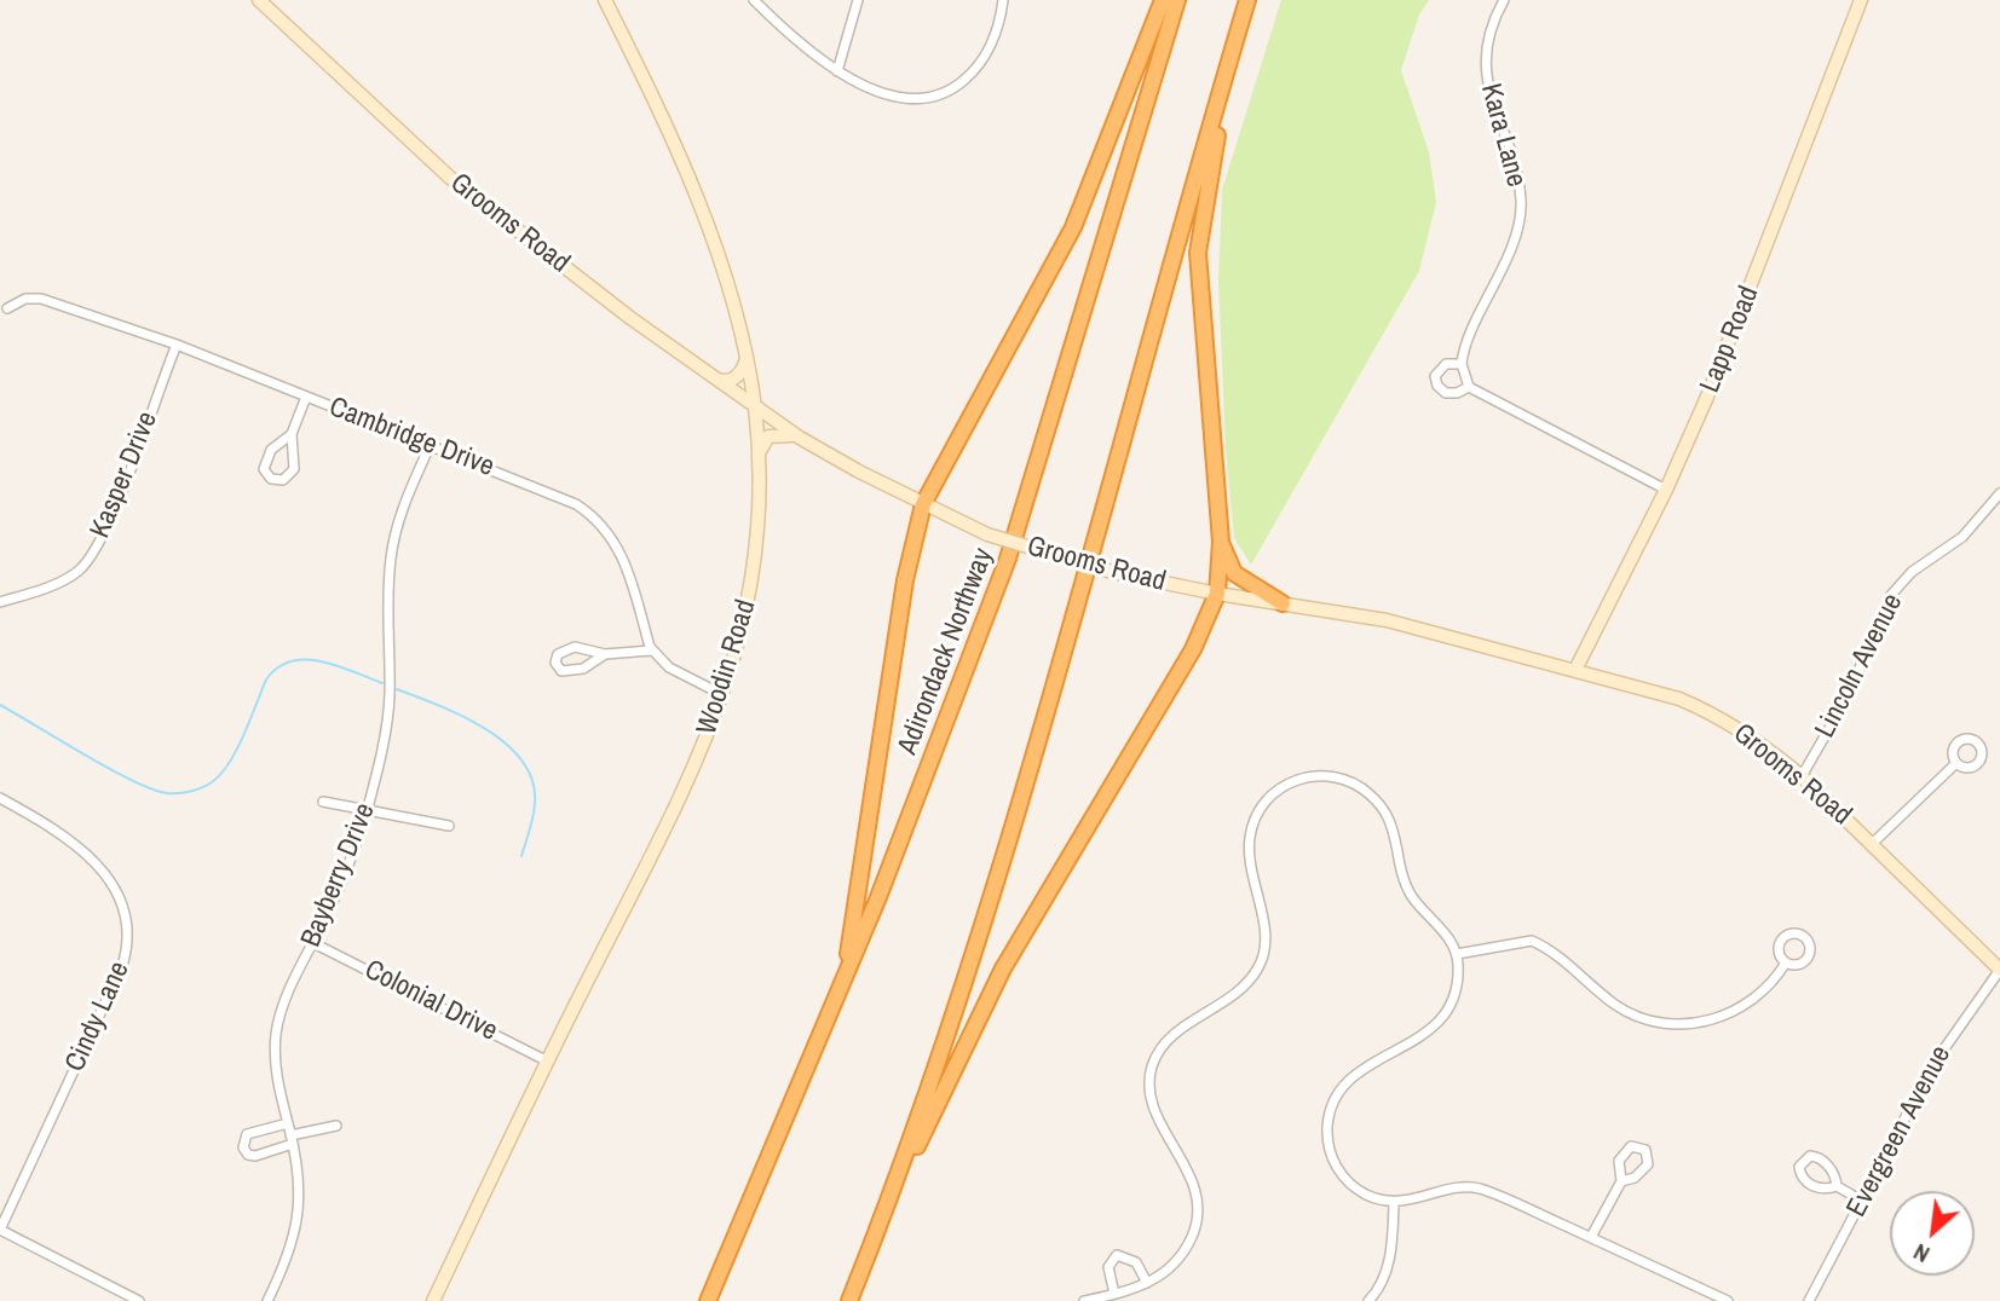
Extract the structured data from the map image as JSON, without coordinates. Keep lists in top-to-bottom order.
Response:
{
  "streets": {
    "highway": ["Adirondack Northway"],
    "street": [
      "Kara Lane",
      "Grooms Road",
      "Lapp Road",
      "Cambridge Drive",
      "Kasper Drive",
      "Lincoln Avenue",
      "Woodin Road",
      "Bayberry Drive",
      "Colonial Drive",
      "Cindy Lane",
      "Evergreen Avenue"
    ]
  },
  "crossings": [
    ["Grooms Road", "Lapp Road"],
    ["Grooms Road", "Lincoln Avenue"],
    ["Grooms Road", "Woodin Road"],
    ["Grooms Road", "Evergreen Avenue"],
    ["Cambridge Drive", "Kasper Drive"],
    ["Cambridge Drive", "Bayberry Drive"],
    ["Woodin Road", "Colonial Drive"],
    ["Bayberry Drive", "Colonial Drive"]
  ],
  "north": "bottom left"
}
